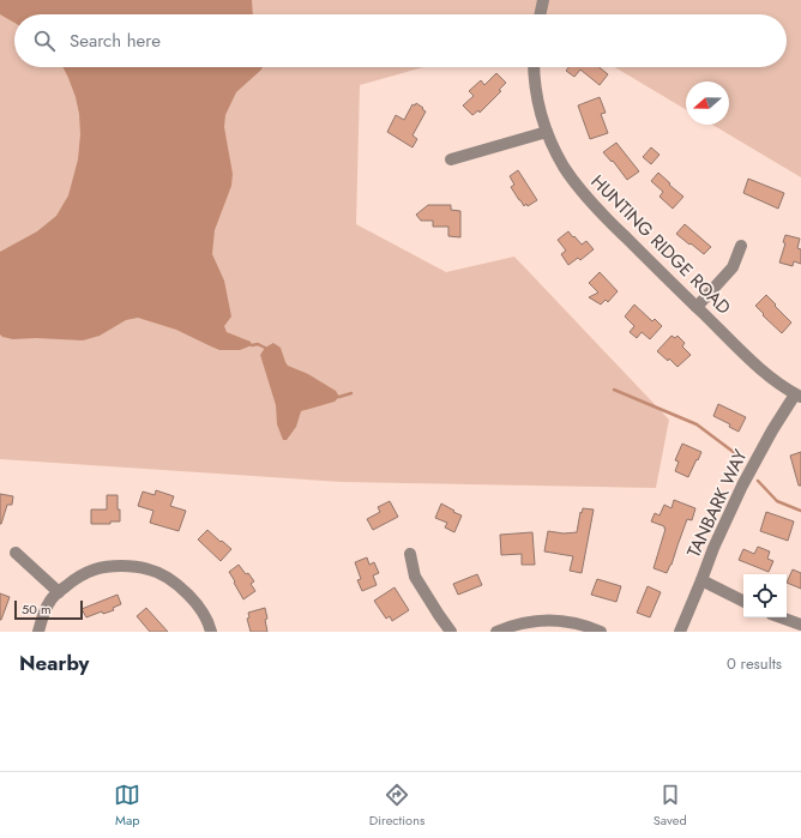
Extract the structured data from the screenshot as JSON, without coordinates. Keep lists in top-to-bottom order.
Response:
{
  "streets": {
    "street": ["HUNTING RIDGE ROAD", "TANBARK WAY"]
  },
  "crossings": [
    ["HUNTING RIDGE ROAD", "TANBARK WAY"]
  ],
  "scale_bar": "50 m",
  "north": "left",
  "page": {
    "search": "Search here",
    "scale": "50 m",
    "heading": ["Nearby", "0 results"],
    "nav": ["Map", "Directions", "Saved"]
  }
}
